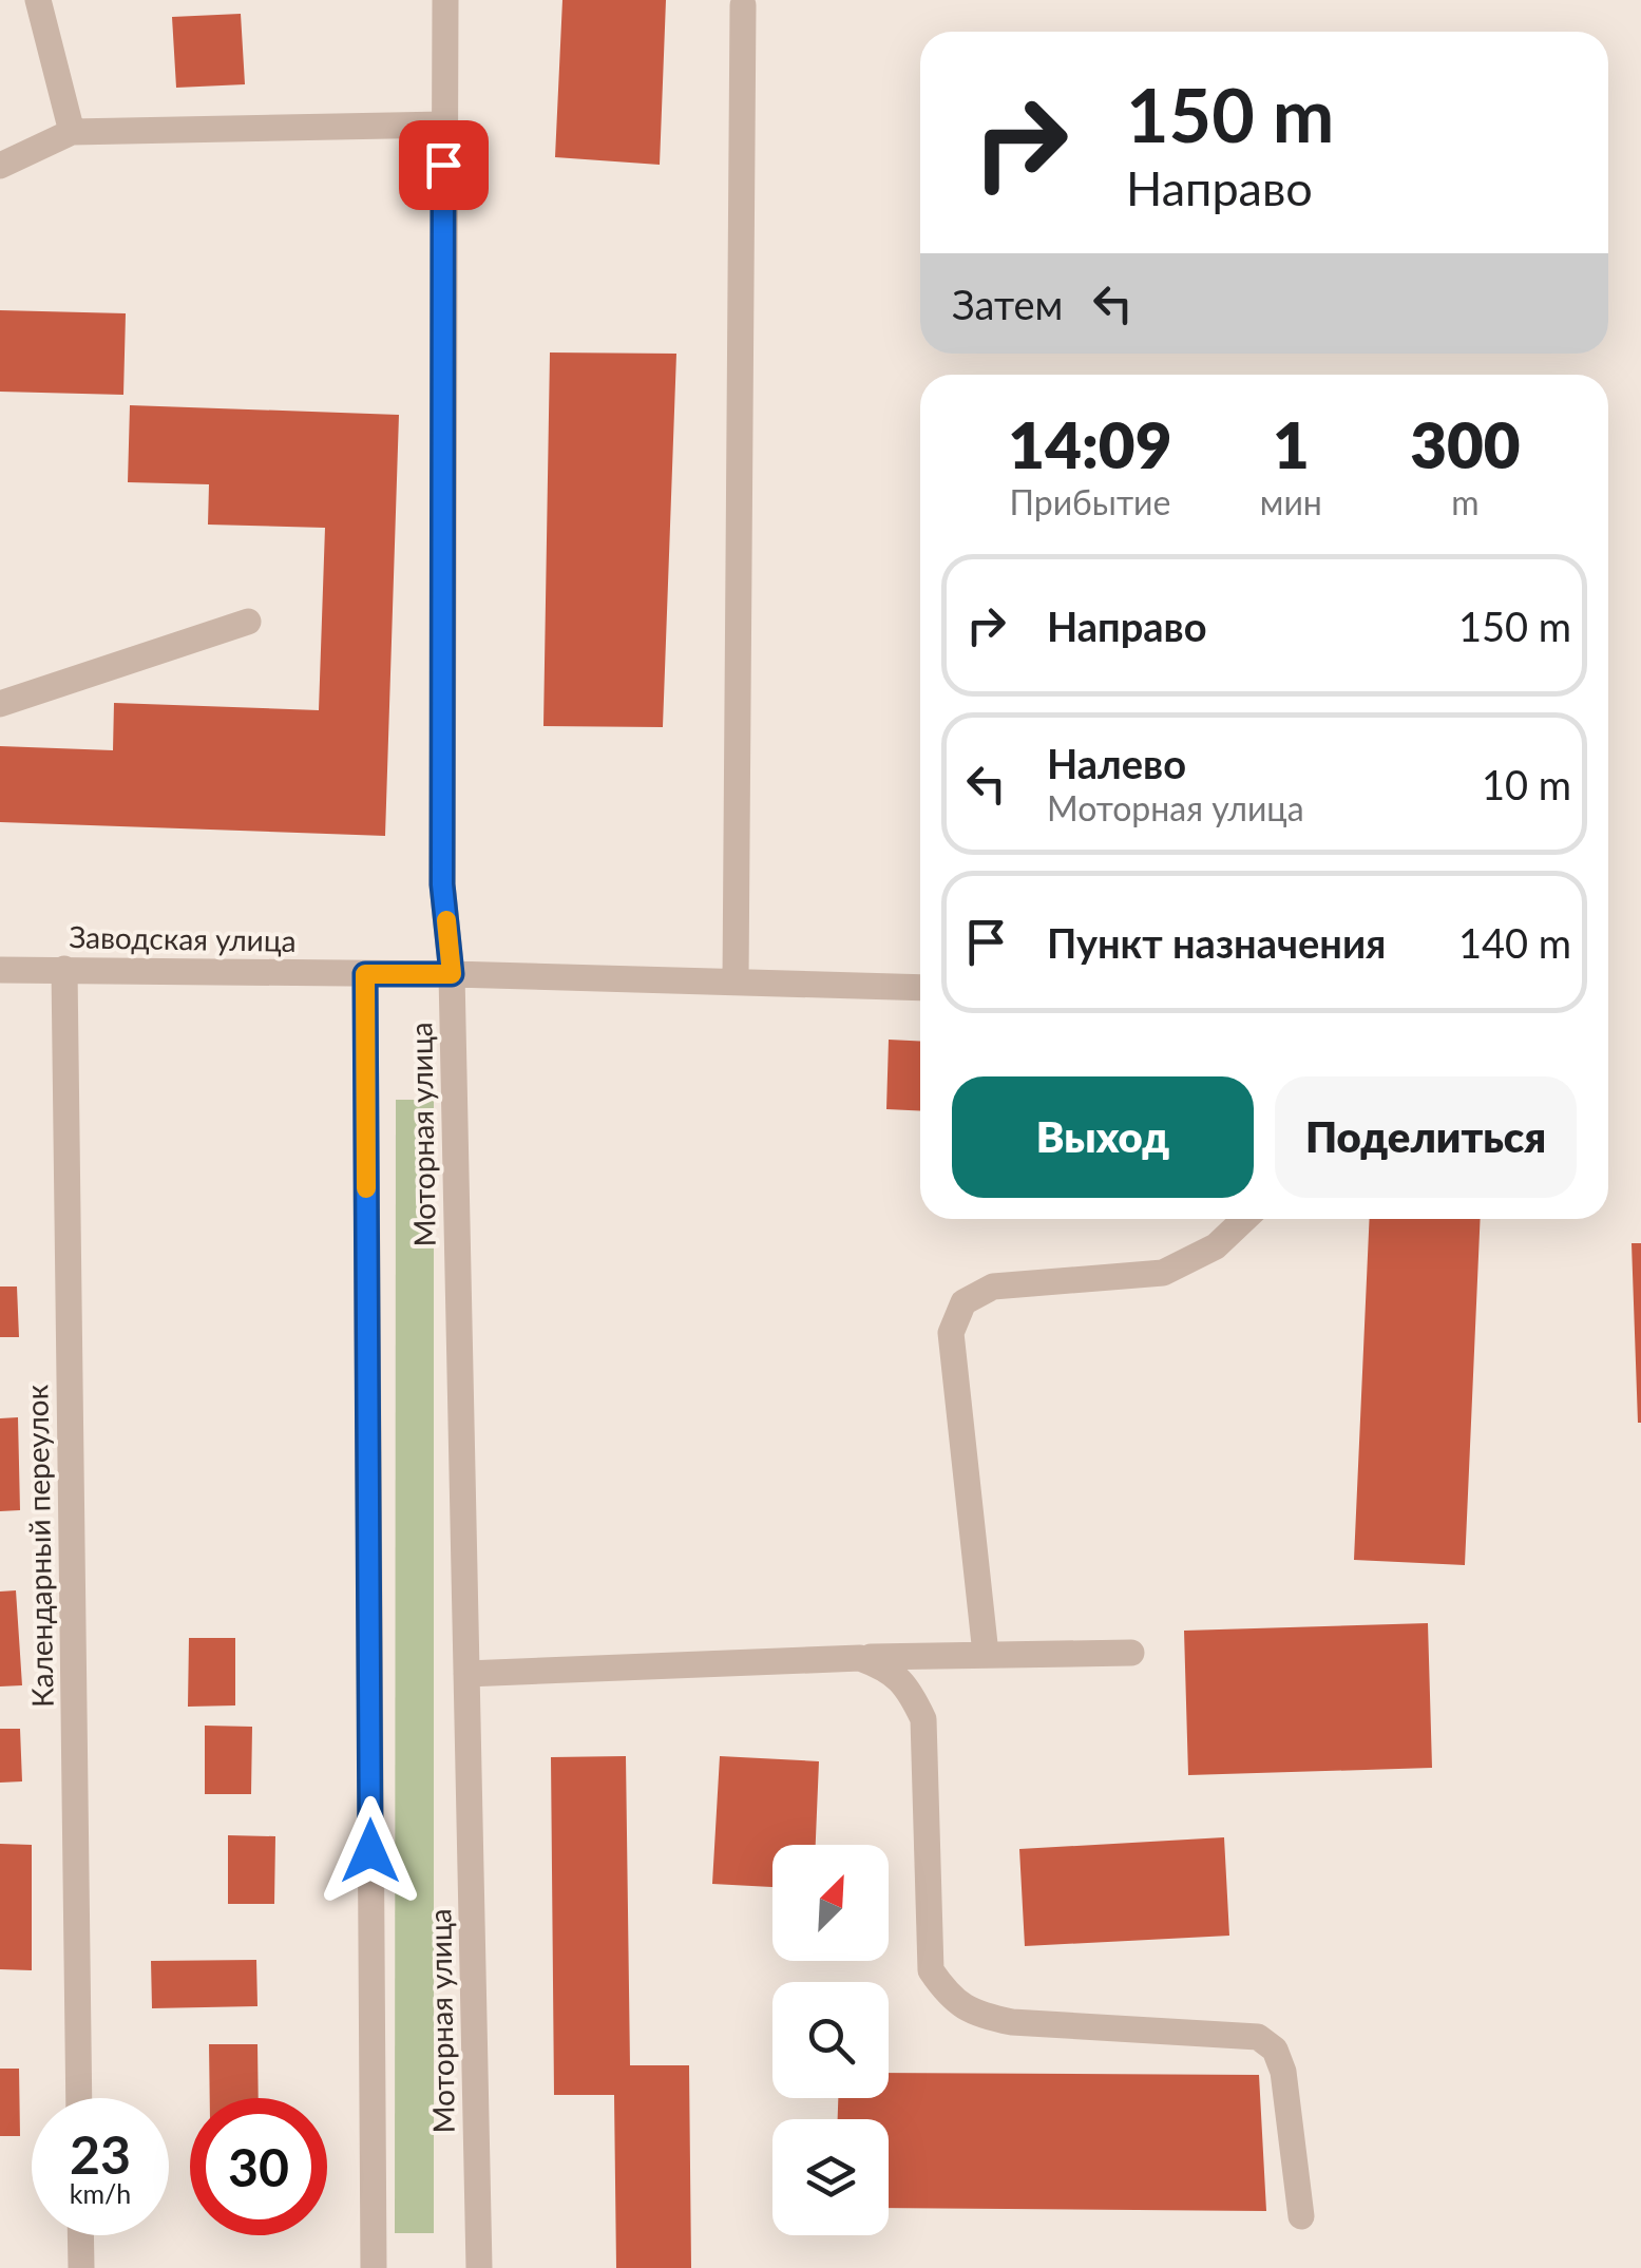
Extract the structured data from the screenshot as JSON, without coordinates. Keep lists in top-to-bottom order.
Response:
{
  "streets": {
    "street": ["Заводская улица", "Моторная улица", "Календарный переулок"]
  },
  "crossings": [
    ["Заводская улица", "Моторная улица"],
    ["Заводская улица", "Календарный переулок"]
  ],
  "north": "top right",
  "page": {
    "turn": ["150 m", "Направо"],
    "then": "Затем",
    "eta": [
      "14:09",
      "Прибытие",
      "1",
      "мин",
      "300",
      "m"
    ],
    "list": [
      {
        "name": "Направо",
        "value": "150 m"
      },
      {
        "name": "Налево",
        "note": "Моторная улица",
        "value": "10 m"
      },
      {
        "name": "Пункт назначения",
        "value": "140 m"
      }
    ],
    "buttons": ["Выход", "Поделиться"],
    "speed": "23 km/h",
    "limit": "30"
  }
}
